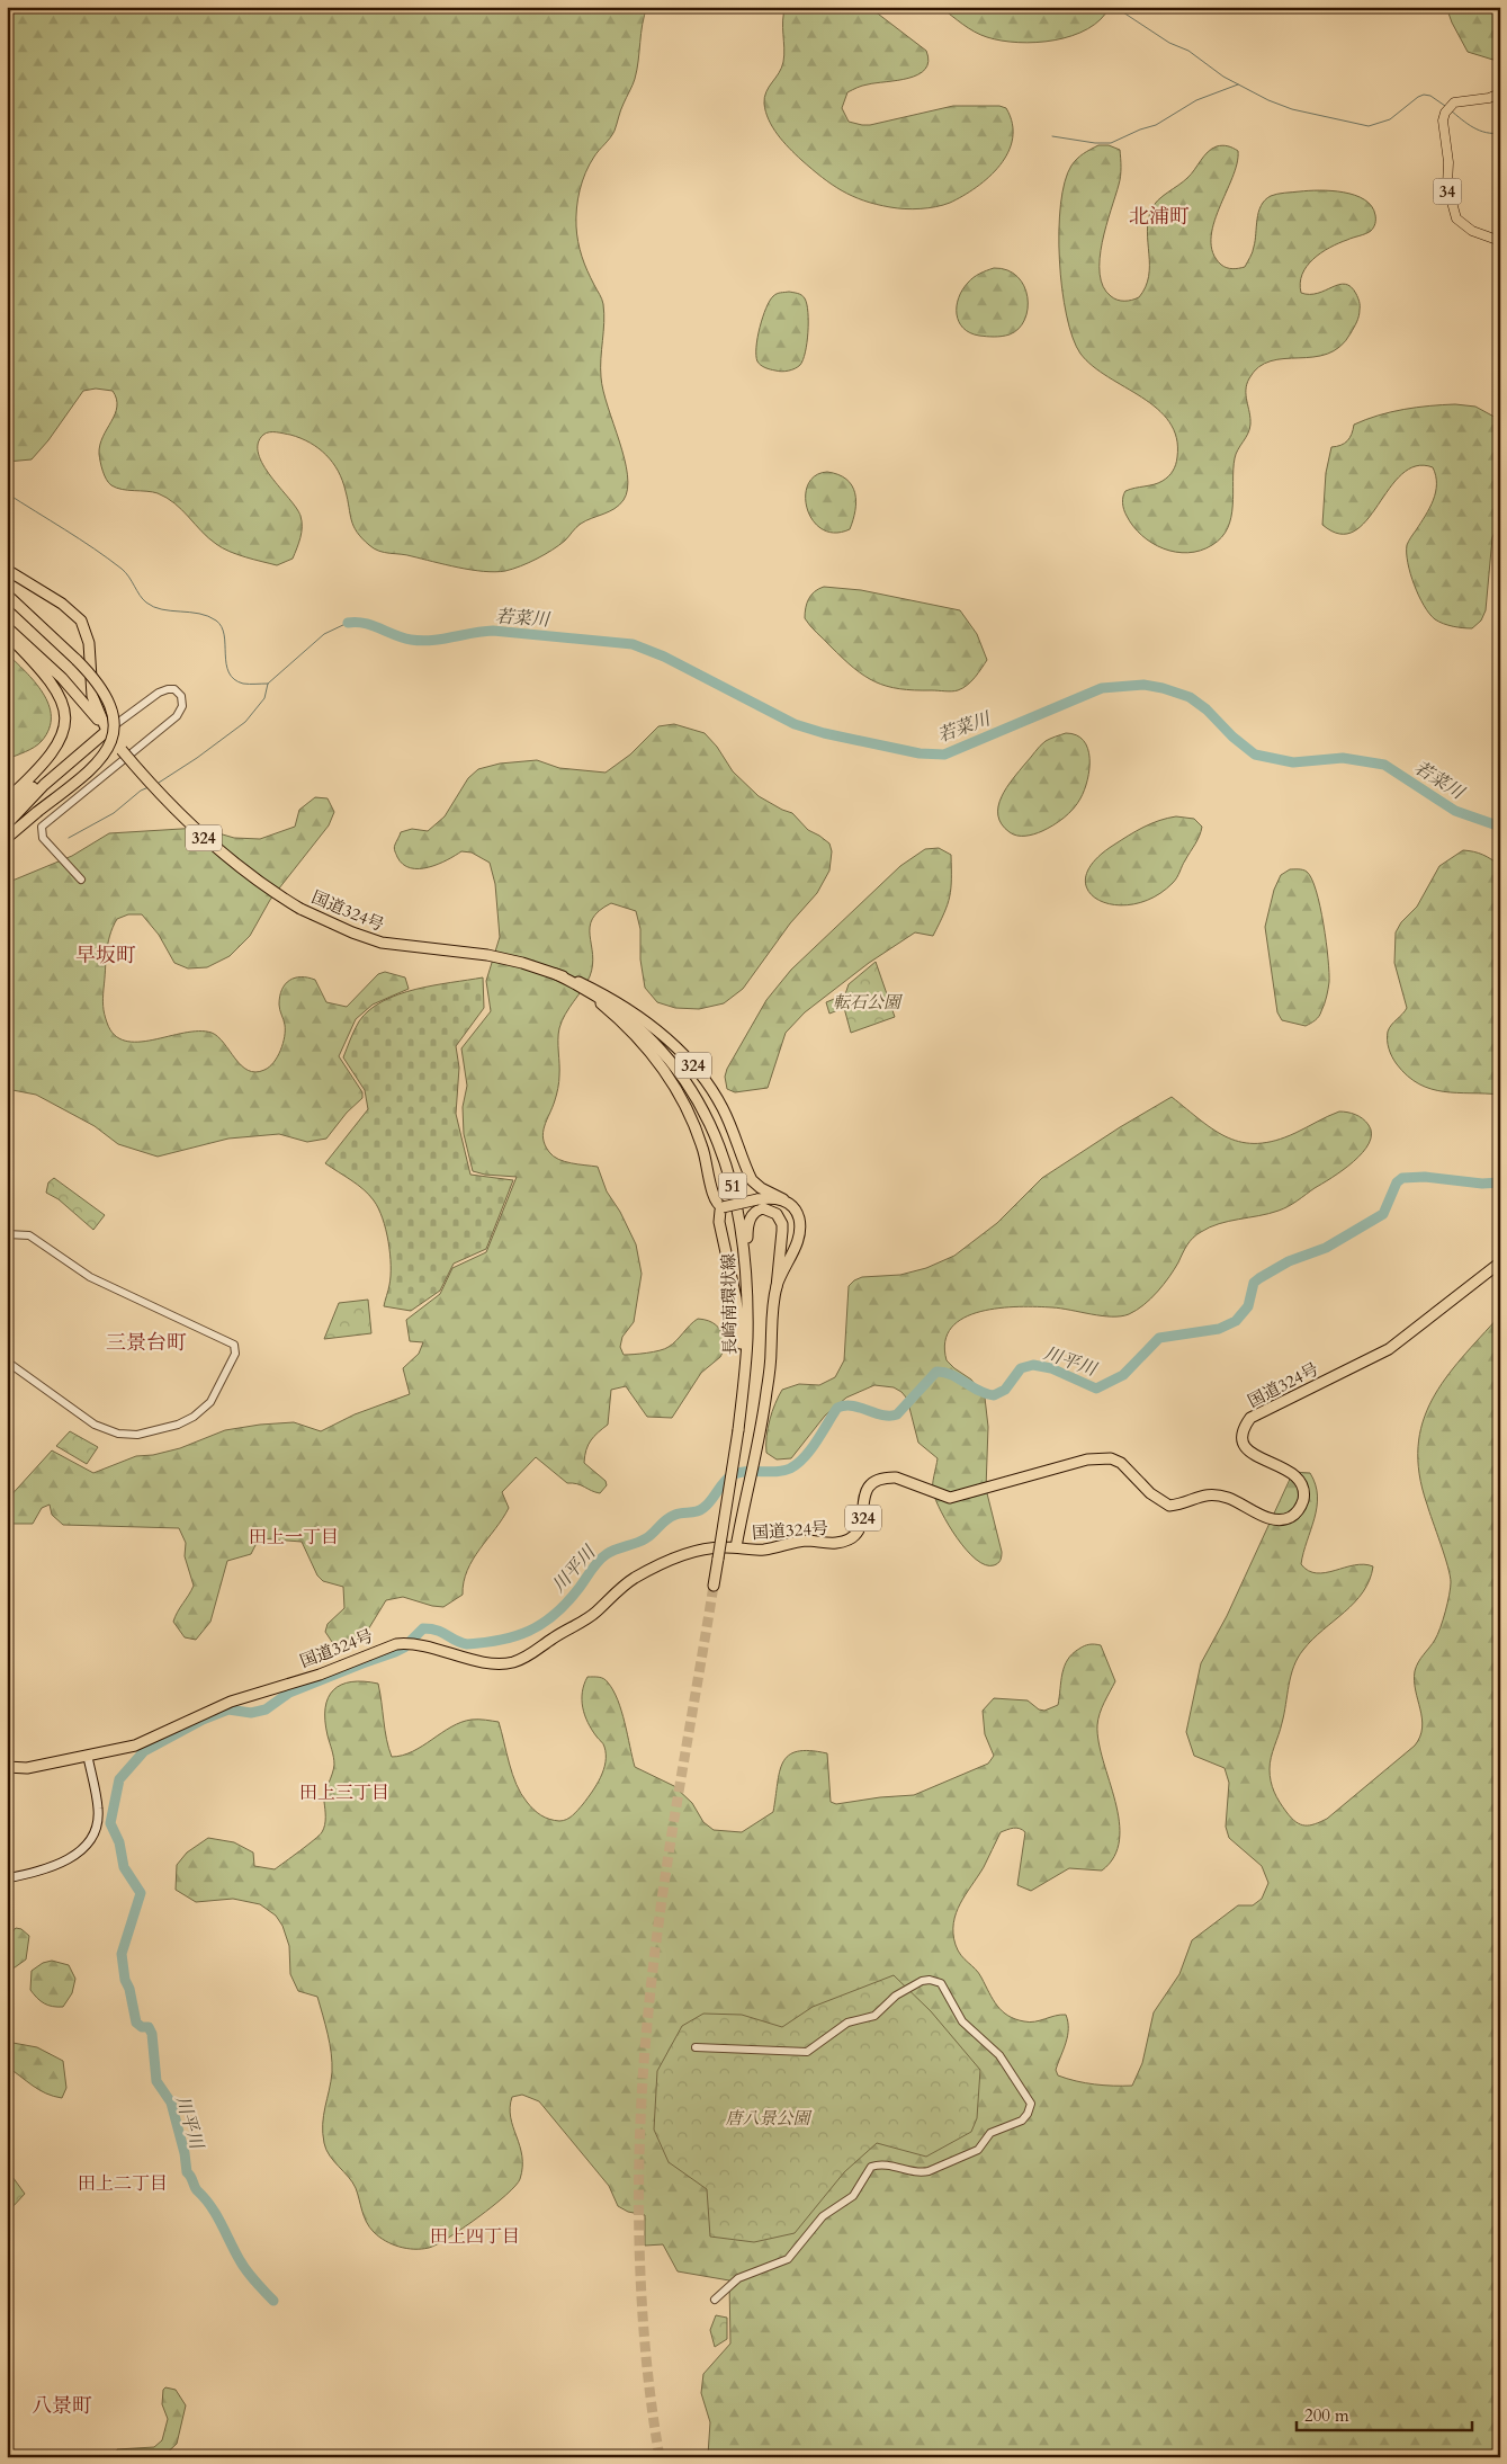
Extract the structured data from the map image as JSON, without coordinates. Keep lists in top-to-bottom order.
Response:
{
  "streets": {
    "highway": [
      "324",
      "国道324号",
      "51",
      "長崎南環状線"
    ],
    "main road": ["34"]
  },
  "crossings": [
    ["324", "国道324号"],
    ["324", "51"],
    ["国道324号", "長崎南環状線"],
    ["51", "長崎南環状線"]
  ],
  "districts": [
    "北浦町",
    "早坂町",
    "三景台町",
    "田上一丁目",
    "田上三丁目",
    "田上二丁目",
    "田上四丁目",
    "八景町"
  ],
  "water": ["若菜川", "川平川"],
  "parks": ["転石公園", "唐八景公園"],
  "scale_bar": "200 m"
}
